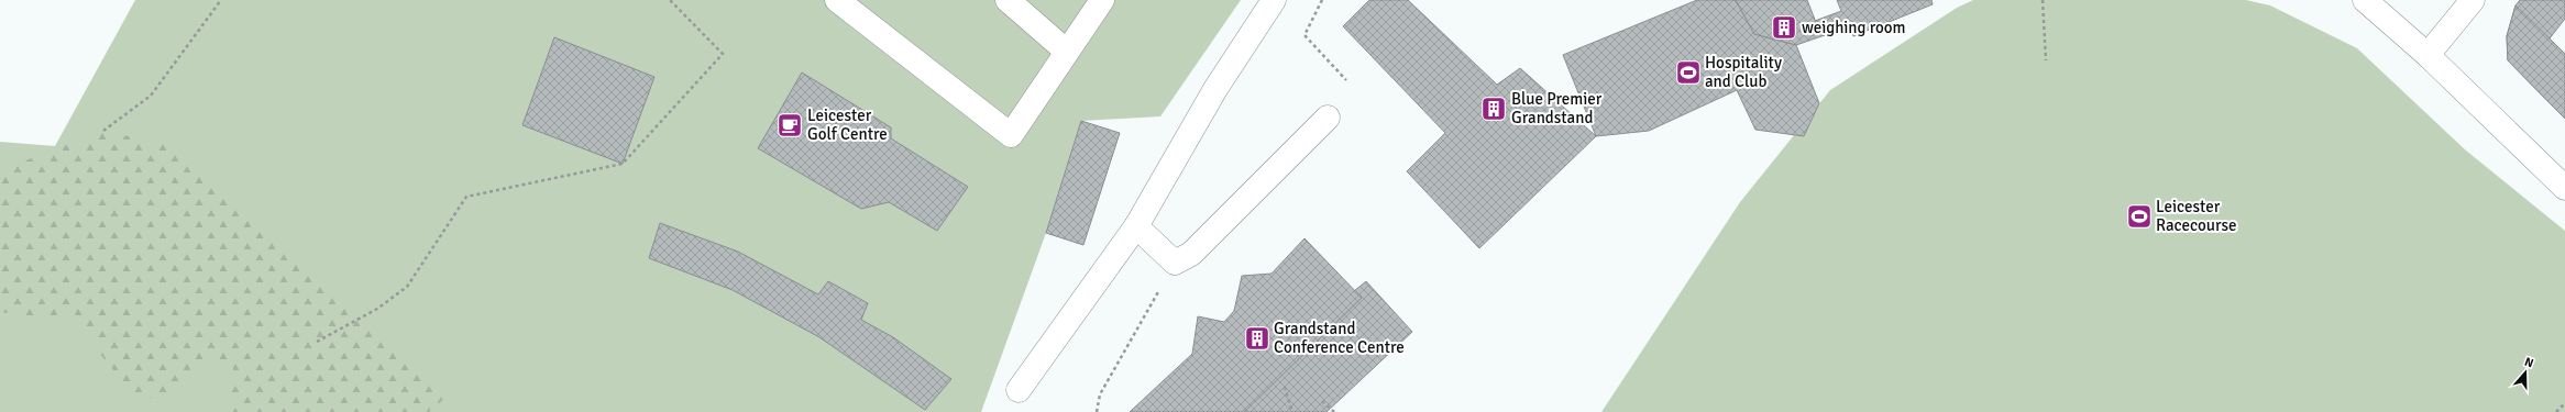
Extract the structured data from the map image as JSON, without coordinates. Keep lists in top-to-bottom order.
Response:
{
  "places": {
    "building": ["weighing room", "Blue Premier Grandstand", "Grandstand Conference Centre"],
    "sports": ["Hospitality and Club", "Leicester Racecourse"],
    "cafe": ["Leicester Golf Centre"]
  },
  "north": "top"
}
